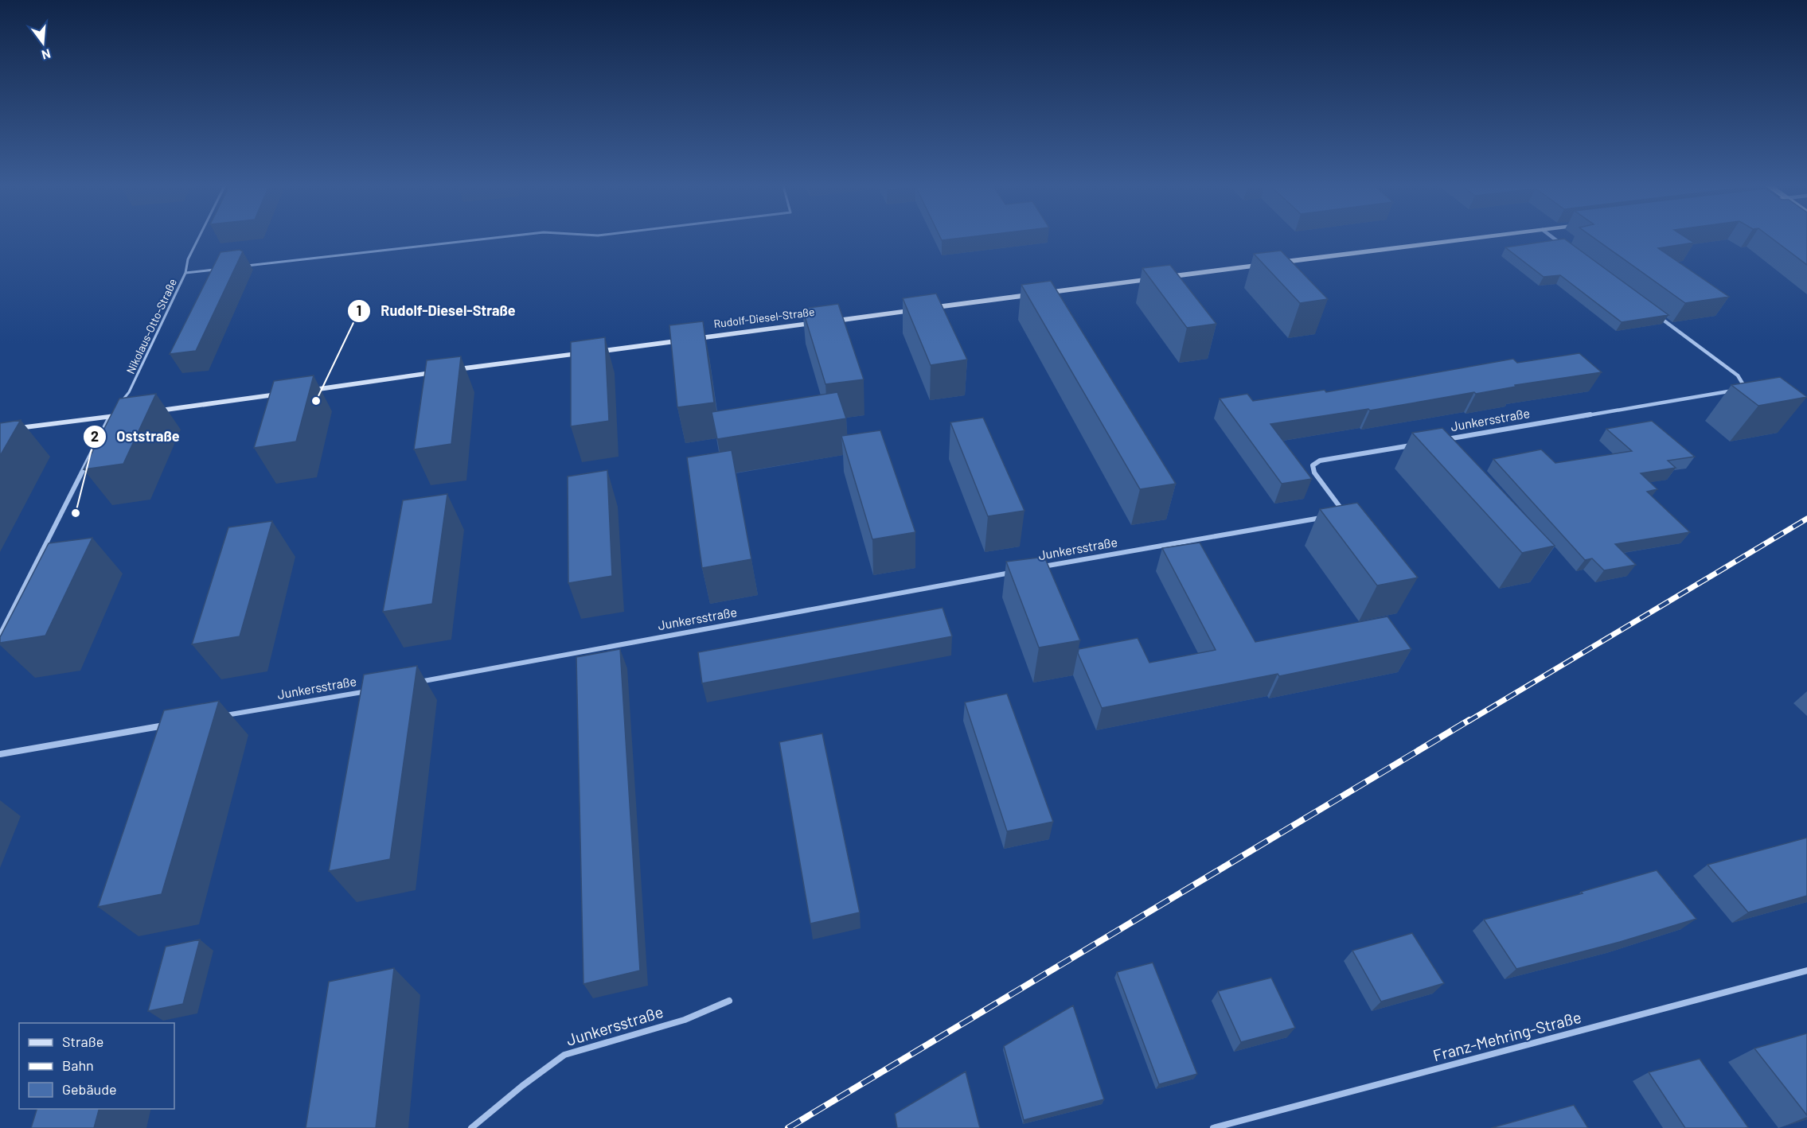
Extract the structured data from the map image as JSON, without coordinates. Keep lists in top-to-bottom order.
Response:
{
  "streets": {
    "street": ["Rudolf-Diesel-Straße", "Junkersstraße", "Franz-Mehring-Straße"],
    "lane": ["Nikolaus-Otto-Straße"]
  },
  "places": ["Rudolf-Diesel-Straße", "Oststraße"],
  "legend": ["Straße", "Bahn", "Gebäude"],
  "north": "bottom"
}
